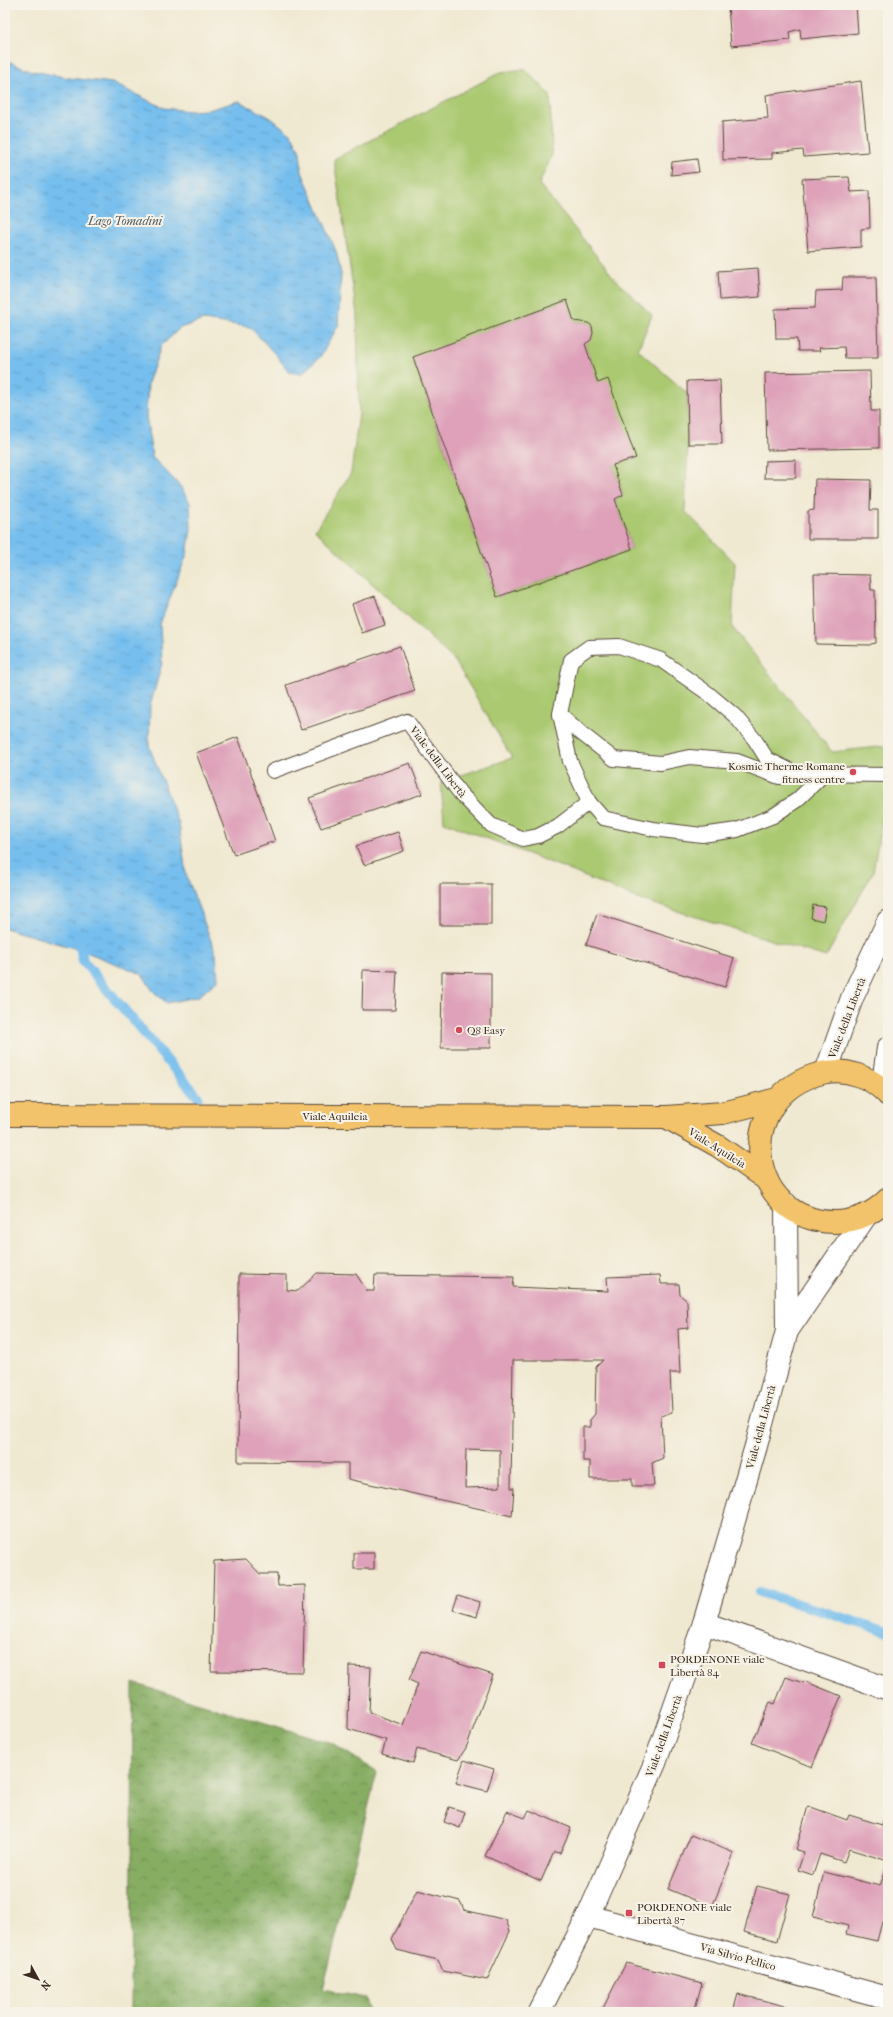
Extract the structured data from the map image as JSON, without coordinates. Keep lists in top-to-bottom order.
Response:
{
  "streets": {
    "main road": ["Viale Aquileia"],
    "street": ["Viale della Libertà", "Via Silvio Pellico"]
  },
  "crossings": [
    ["Viale della Libertà", "Viale Aquileia"],
    ["Viale della Libertà", "Via Silvio Pellico"]
  ],
  "water": ["Lago Tomadini"],
  "places": {
    "other": ["Kosmic Therme Romane fitness centre", "Q8 Easy"],
    "transit": ["PORDENONE viale Libertà 84", "PORDENONE viale Libertà 87"]
  },
  "north": "bottom right"
}
